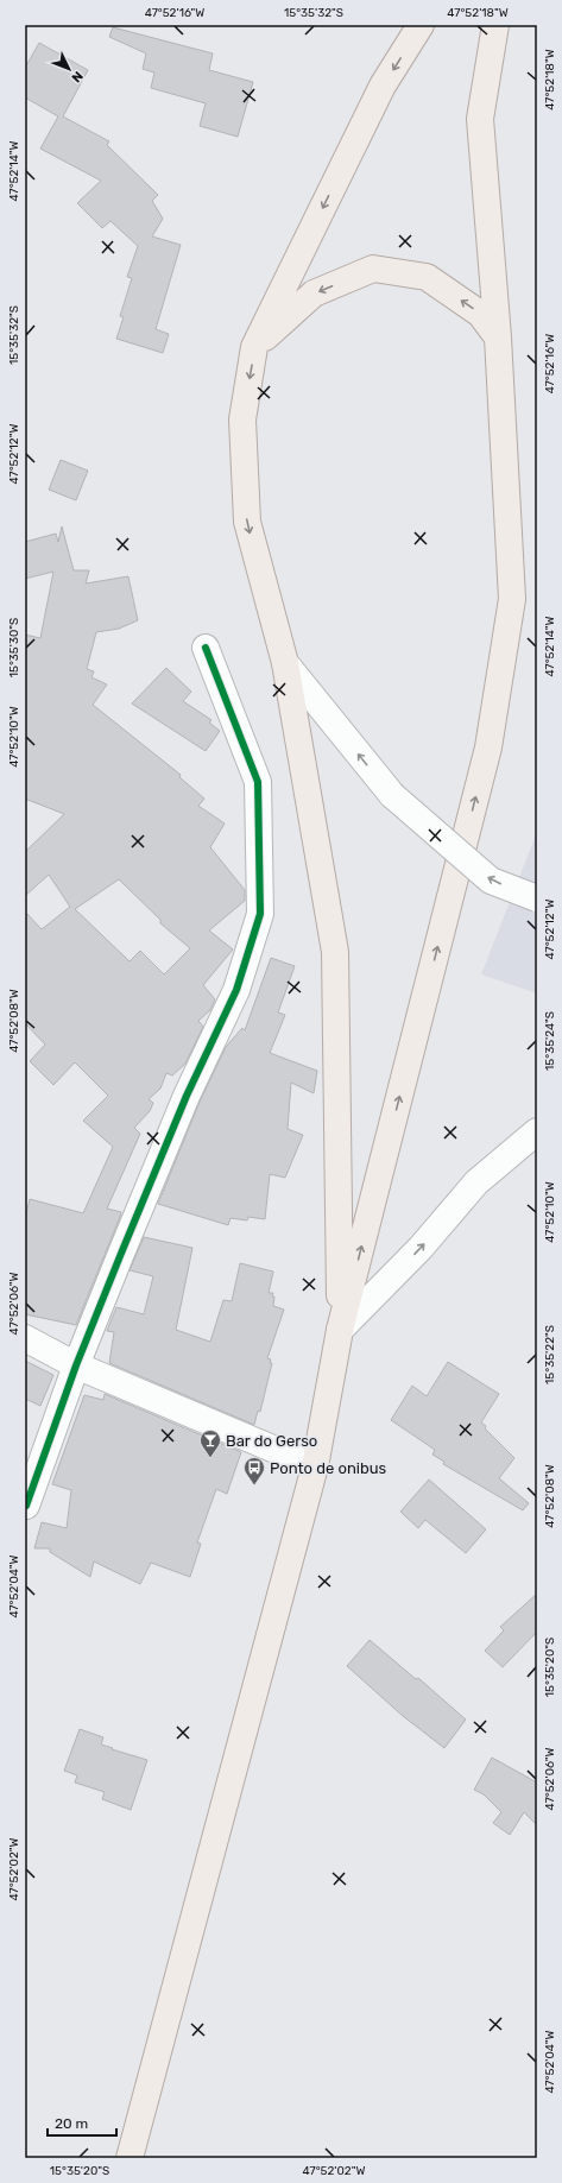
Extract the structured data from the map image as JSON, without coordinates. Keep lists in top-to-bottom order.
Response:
{
  "places": {
    "bar": ["Bar do Gerso"],
    "bus stop": ["Ponto de onibus"]
  },
  "scale_bar": "20 m",
  "north": "bottom right",
  "coordinates": [
    "47°52'16\"W",
    "15°35'32\"S",
    "47°52'18\"W",
    "47°52'14\"W",
    "47°52'12\"W",
    "15°35'30\"S",
    "47°52'10\"W",
    "47°52'08\"W",
    "15°35'24\"S",
    "47°52'06\"W",
    "15°35'22\"S",
    "47°52'04\"W",
    "15°35'20\"S",
    "47°52'02\"W"
  ]
}
